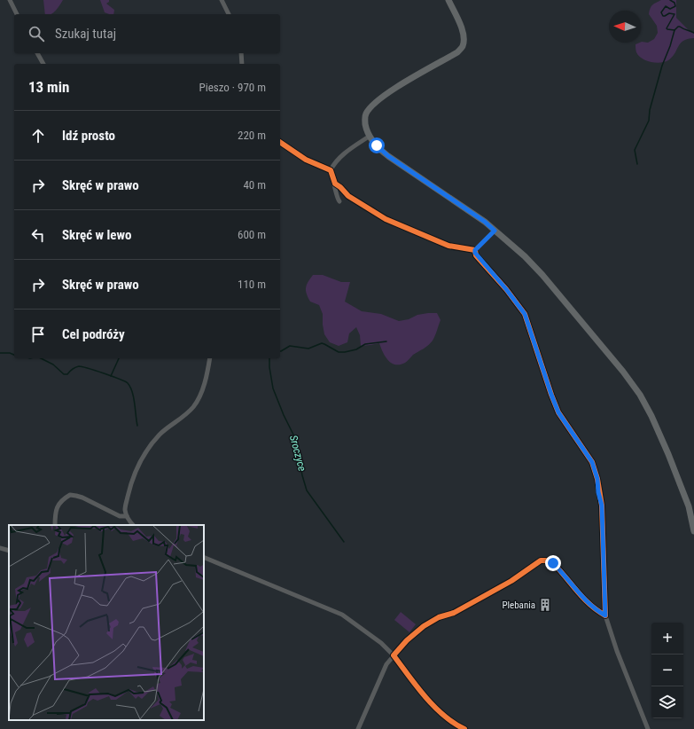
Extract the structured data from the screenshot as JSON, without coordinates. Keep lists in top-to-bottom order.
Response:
{
  "water": ["Sroczyce"],
  "places": {
    "building": ["Plebania"]
  },
  "north": "left",
  "page": {
    "search": "Szukaj tutaj",
    "heading": ["13 min", "Pieszo · 970 m"],
    "list": [
      ["Idź prosto", "220 m"],
      ["Skręć w prawo", "40 m"],
      ["Skręć w lewo", "600 m"],
      ["Skręć w prawo", "110 m"],
      "Cel podróży"
    ],
    "map_buttons": ["+", "−"]
  }
}
